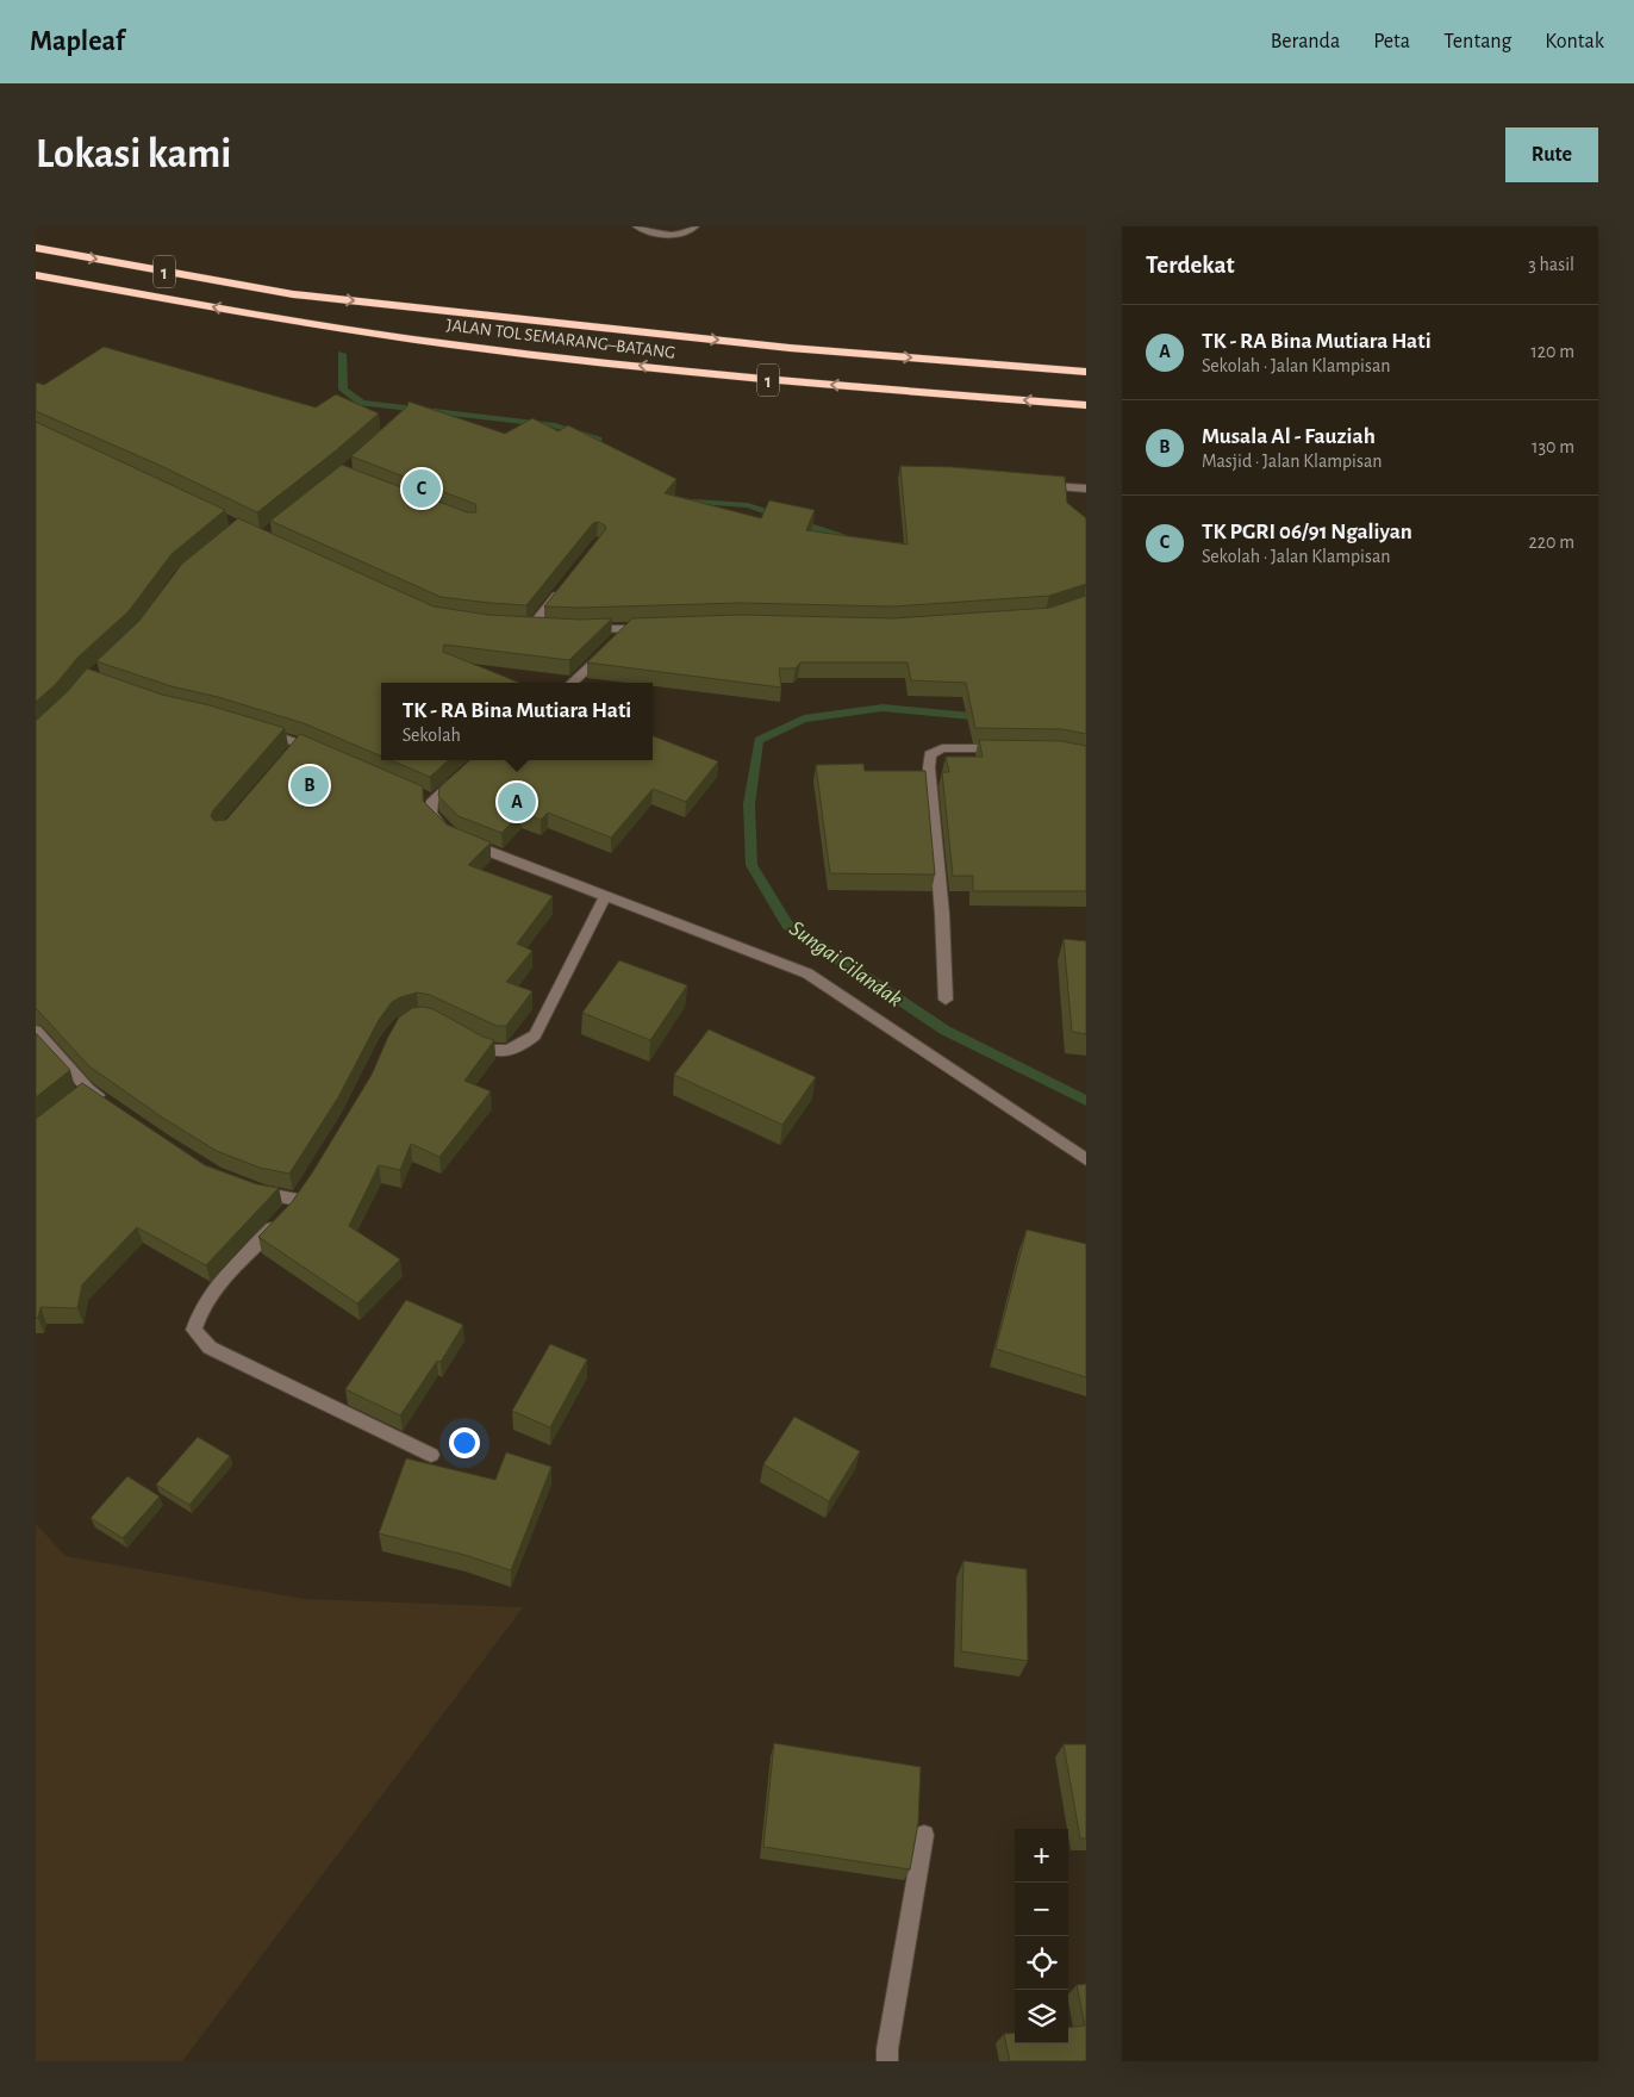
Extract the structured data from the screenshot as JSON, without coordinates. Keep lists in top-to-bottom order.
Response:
{
  "streets": {
    "highway": ["1", "JALAN TOL SEMARANG–BATANG"]
  },
  "water": ["Sungai Cilandak"],
  "page": {
    "header": "Mapleaf",
    "nav": [
      "Beranda",
      "Peta",
      "Tentang",
      "Kontak"
    ],
    "buttons": "Rute",
    "title": "Lokasi kami",
    "heading": ["Terdekat", "3 hasil"],
    "list": [
      {
        "mark": "A",
        "name": "TK - RA Bina Mutiara Hati",
        "note": "Sekolah · Jalan Klampisan",
        "value": "120 m"
      },
      {
        "mark": "B",
        "name": "Musala Al - Fauziah",
        "note": "Masjid · Jalan Klampisan",
        "value": "130 m"
      },
      {
        "mark": "C",
        "name": "TK PGRI 06/91 Ngaliyan",
        "note": "Sekolah · Jalan Klampisan",
        "value": "220 m"
      }
    ],
    "pins": ["C", "B", "A"],
    "popup": ["TK - RA Bina Mutiara Hati", "Sekolah"],
    "map_buttons": ["+", "−"]
  }
}
